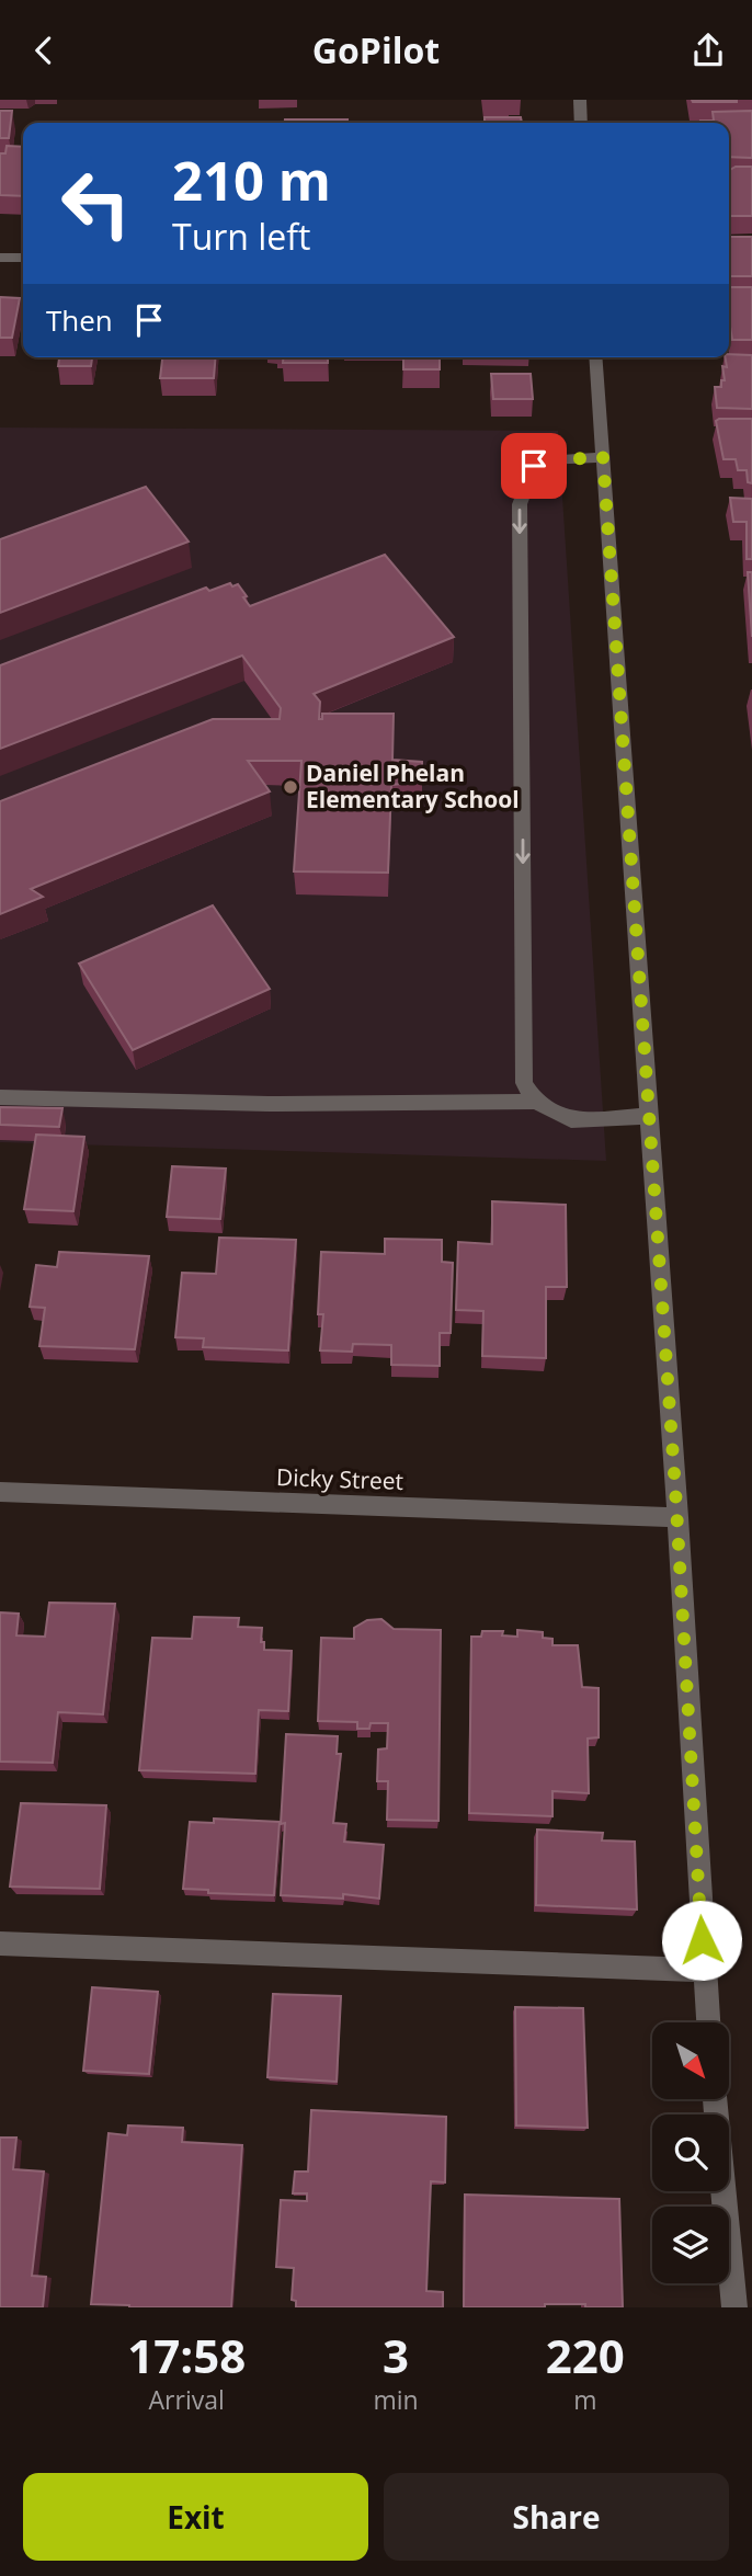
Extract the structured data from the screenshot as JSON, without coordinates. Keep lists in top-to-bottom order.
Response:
{
  "streets": {
    "street": ["Dicky Street"]
  },
  "places": ["Daniel Phelan Elementary School"],
  "north": "bottom right",
  "page": {
    "header": "GoPilot",
    "turn": ["210 m", "Turn left"],
    "then": "Then",
    "eta": [
      "17:58",
      "Arrival",
      "3",
      "min",
      "220",
      "m"
    ],
    "buttons": ["Exit", "Share"]
  }
}
